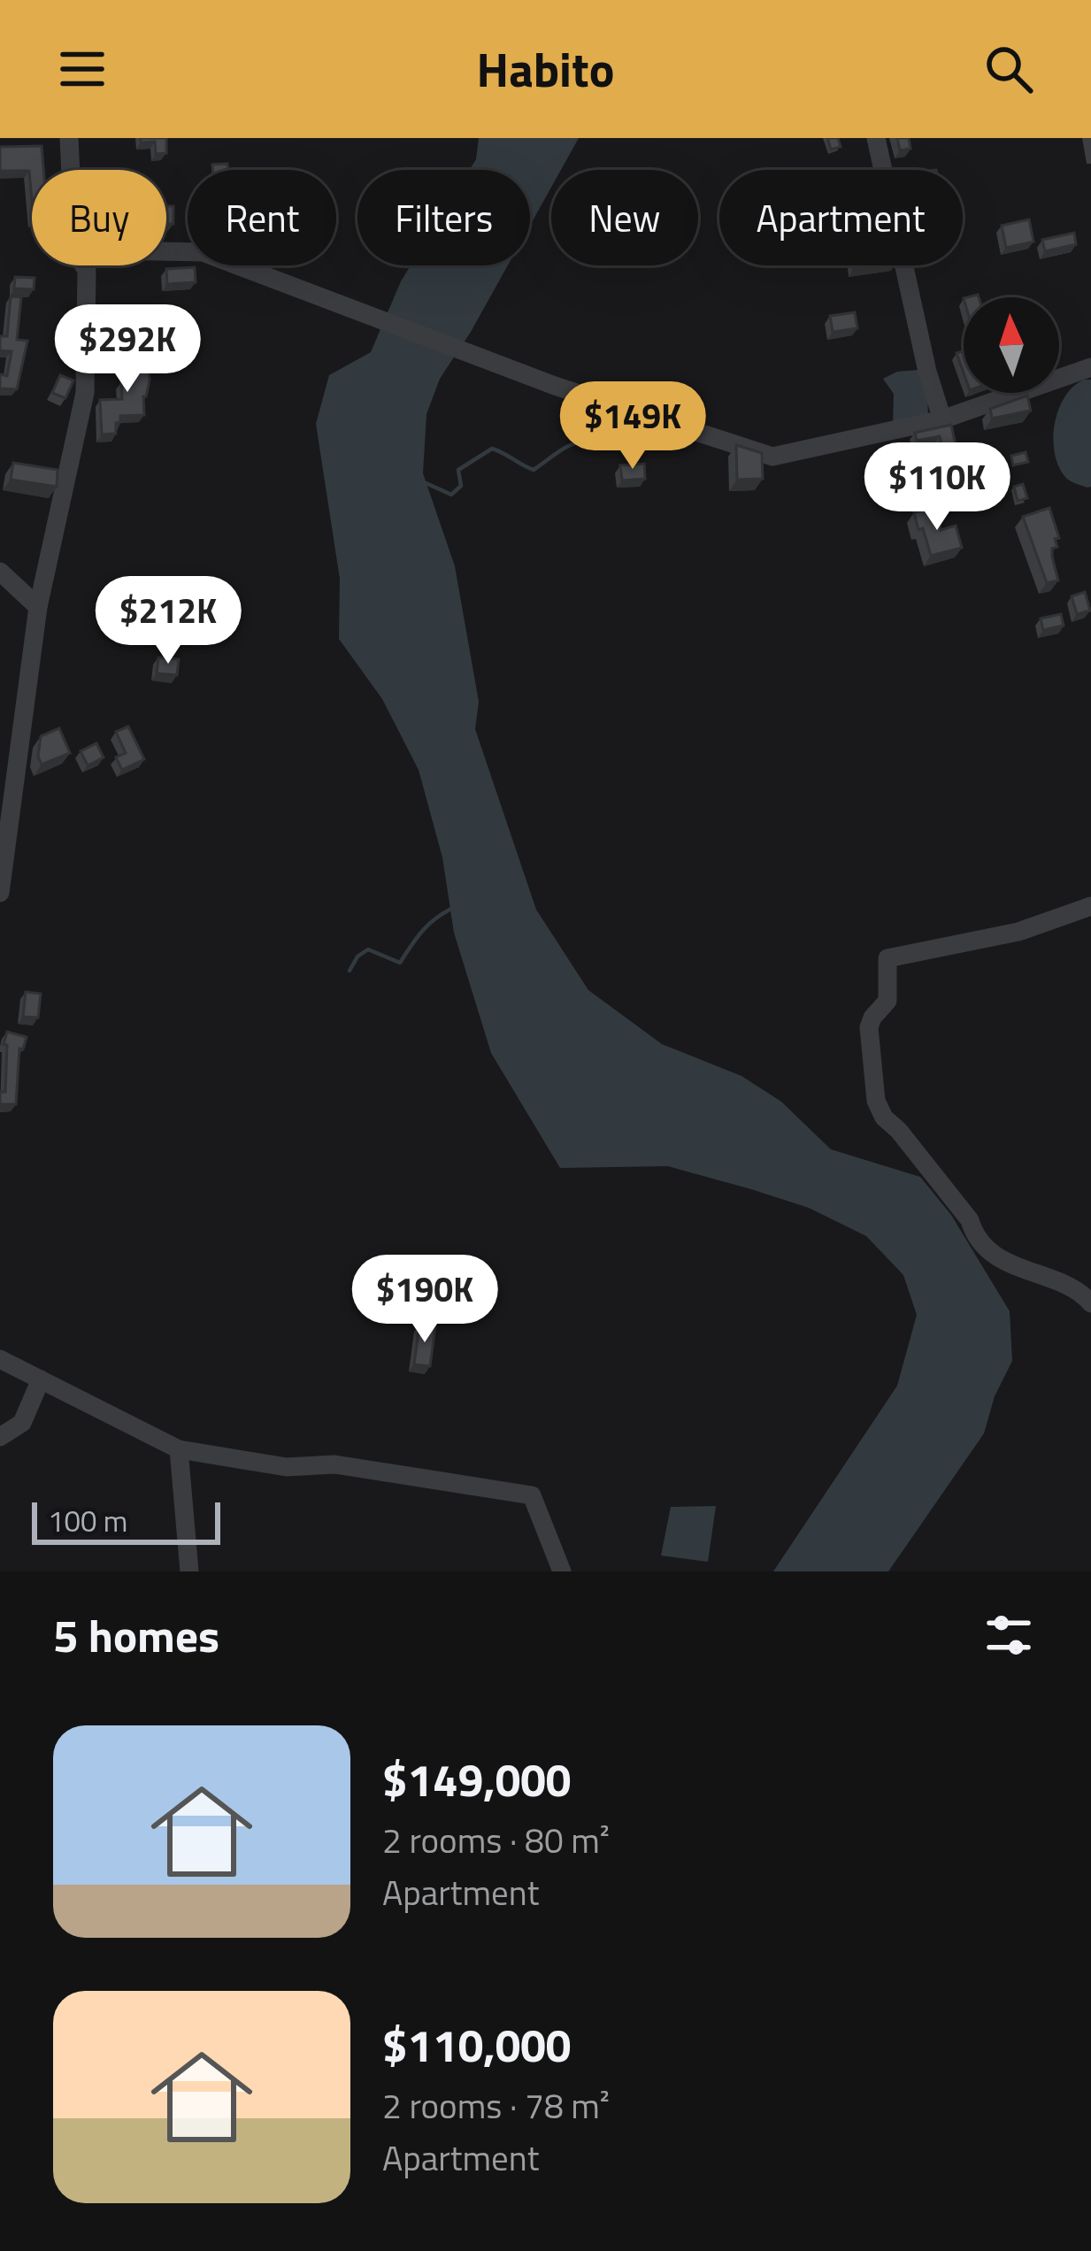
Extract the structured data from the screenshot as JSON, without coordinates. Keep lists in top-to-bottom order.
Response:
{
  "scale_bar": "100 m",
  "north": "top",
  "page": {
    "header": "Habito",
    "chip": [
      "Buy",
      "Rent",
      "Filters",
      "New",
      "Apartment"
    ],
    "price": [
      "$292K",
      "$149K",
      "$110K",
      "$212K",
      "$190K"
    ],
    "scale": "100 m",
    "heading": "5 homes",
    "list": [
      {
        "name": "$149,000",
        "note": "2 rooms · 80 m² · Apartment"
      },
      {
        "name": "$110,000",
        "note": "2 rooms · 78 m² · Apartment"
      }
    ]
  }
}
